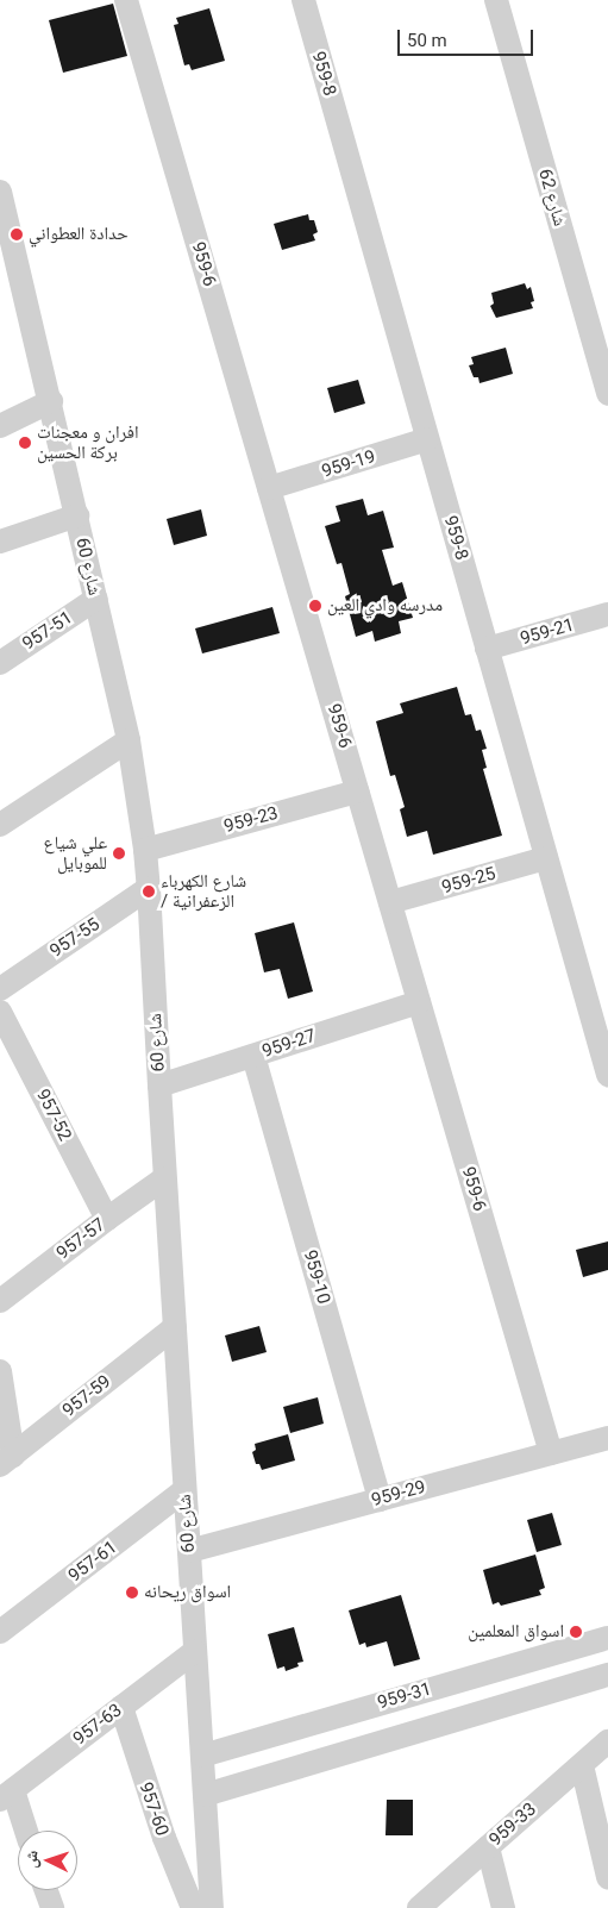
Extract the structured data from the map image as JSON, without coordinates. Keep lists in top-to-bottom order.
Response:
{
  "streets": {
    "street": [
      "959-8",
      "شارع 62",
      "959-6",
      "959-19",
      "شارع 60",
      "957-51",
      "959-21",
      "959-23",
      "959-25",
      "957-55",
      "959-27",
      "957-52",
      "957-57",
      "959-10",
      "957-59",
      "959-29",
      "957-61",
      "959-31",
      "957-63",
      "957-60",
      "959-33"
    ]
  },
  "crossings": [
    ["959-8", "959-19"],
    ["959-8", "959-21"],
    ["959-8", "959-25"],
    ["959-6", "959-19"],
    ["959-6", "959-23"],
    ["959-6", "959-25"],
    ["959-6", "959-27"],
    ["959-6", "959-29"],
    ["شارع 60", "957-51"],
    ["شارع 60", "959-23"],
    ["شارع 60", "957-55"],
    ["شارع 60", "959-27"],
    ["شارع 60", "957-57"],
    ["شارع 60", "957-59"],
    ["شارع 60", "959-29"],
    ["شارع 60", "957-61"],
    ["شارع 60", "959-31"],
    ["شارع 60", "957-63"],
    ["959-27", "959-10"],
    ["957-52", "957-57"],
    ["959-10", "959-29"],
    ["957-63", "957-60"]
  ],
  "places": [
    "حدادة العطواني",
    "افران و معجنات بركة الحسين",
    "مدرسه وادي العين",
    "علي شياع للموبايل",
    "شارع الكهرباء / الزعفرانية",
    "اسواق ريحانه",
    "اسواق المعلمين"
  ],
  "scale_bar": "50 m",
  "north": "left"
}
